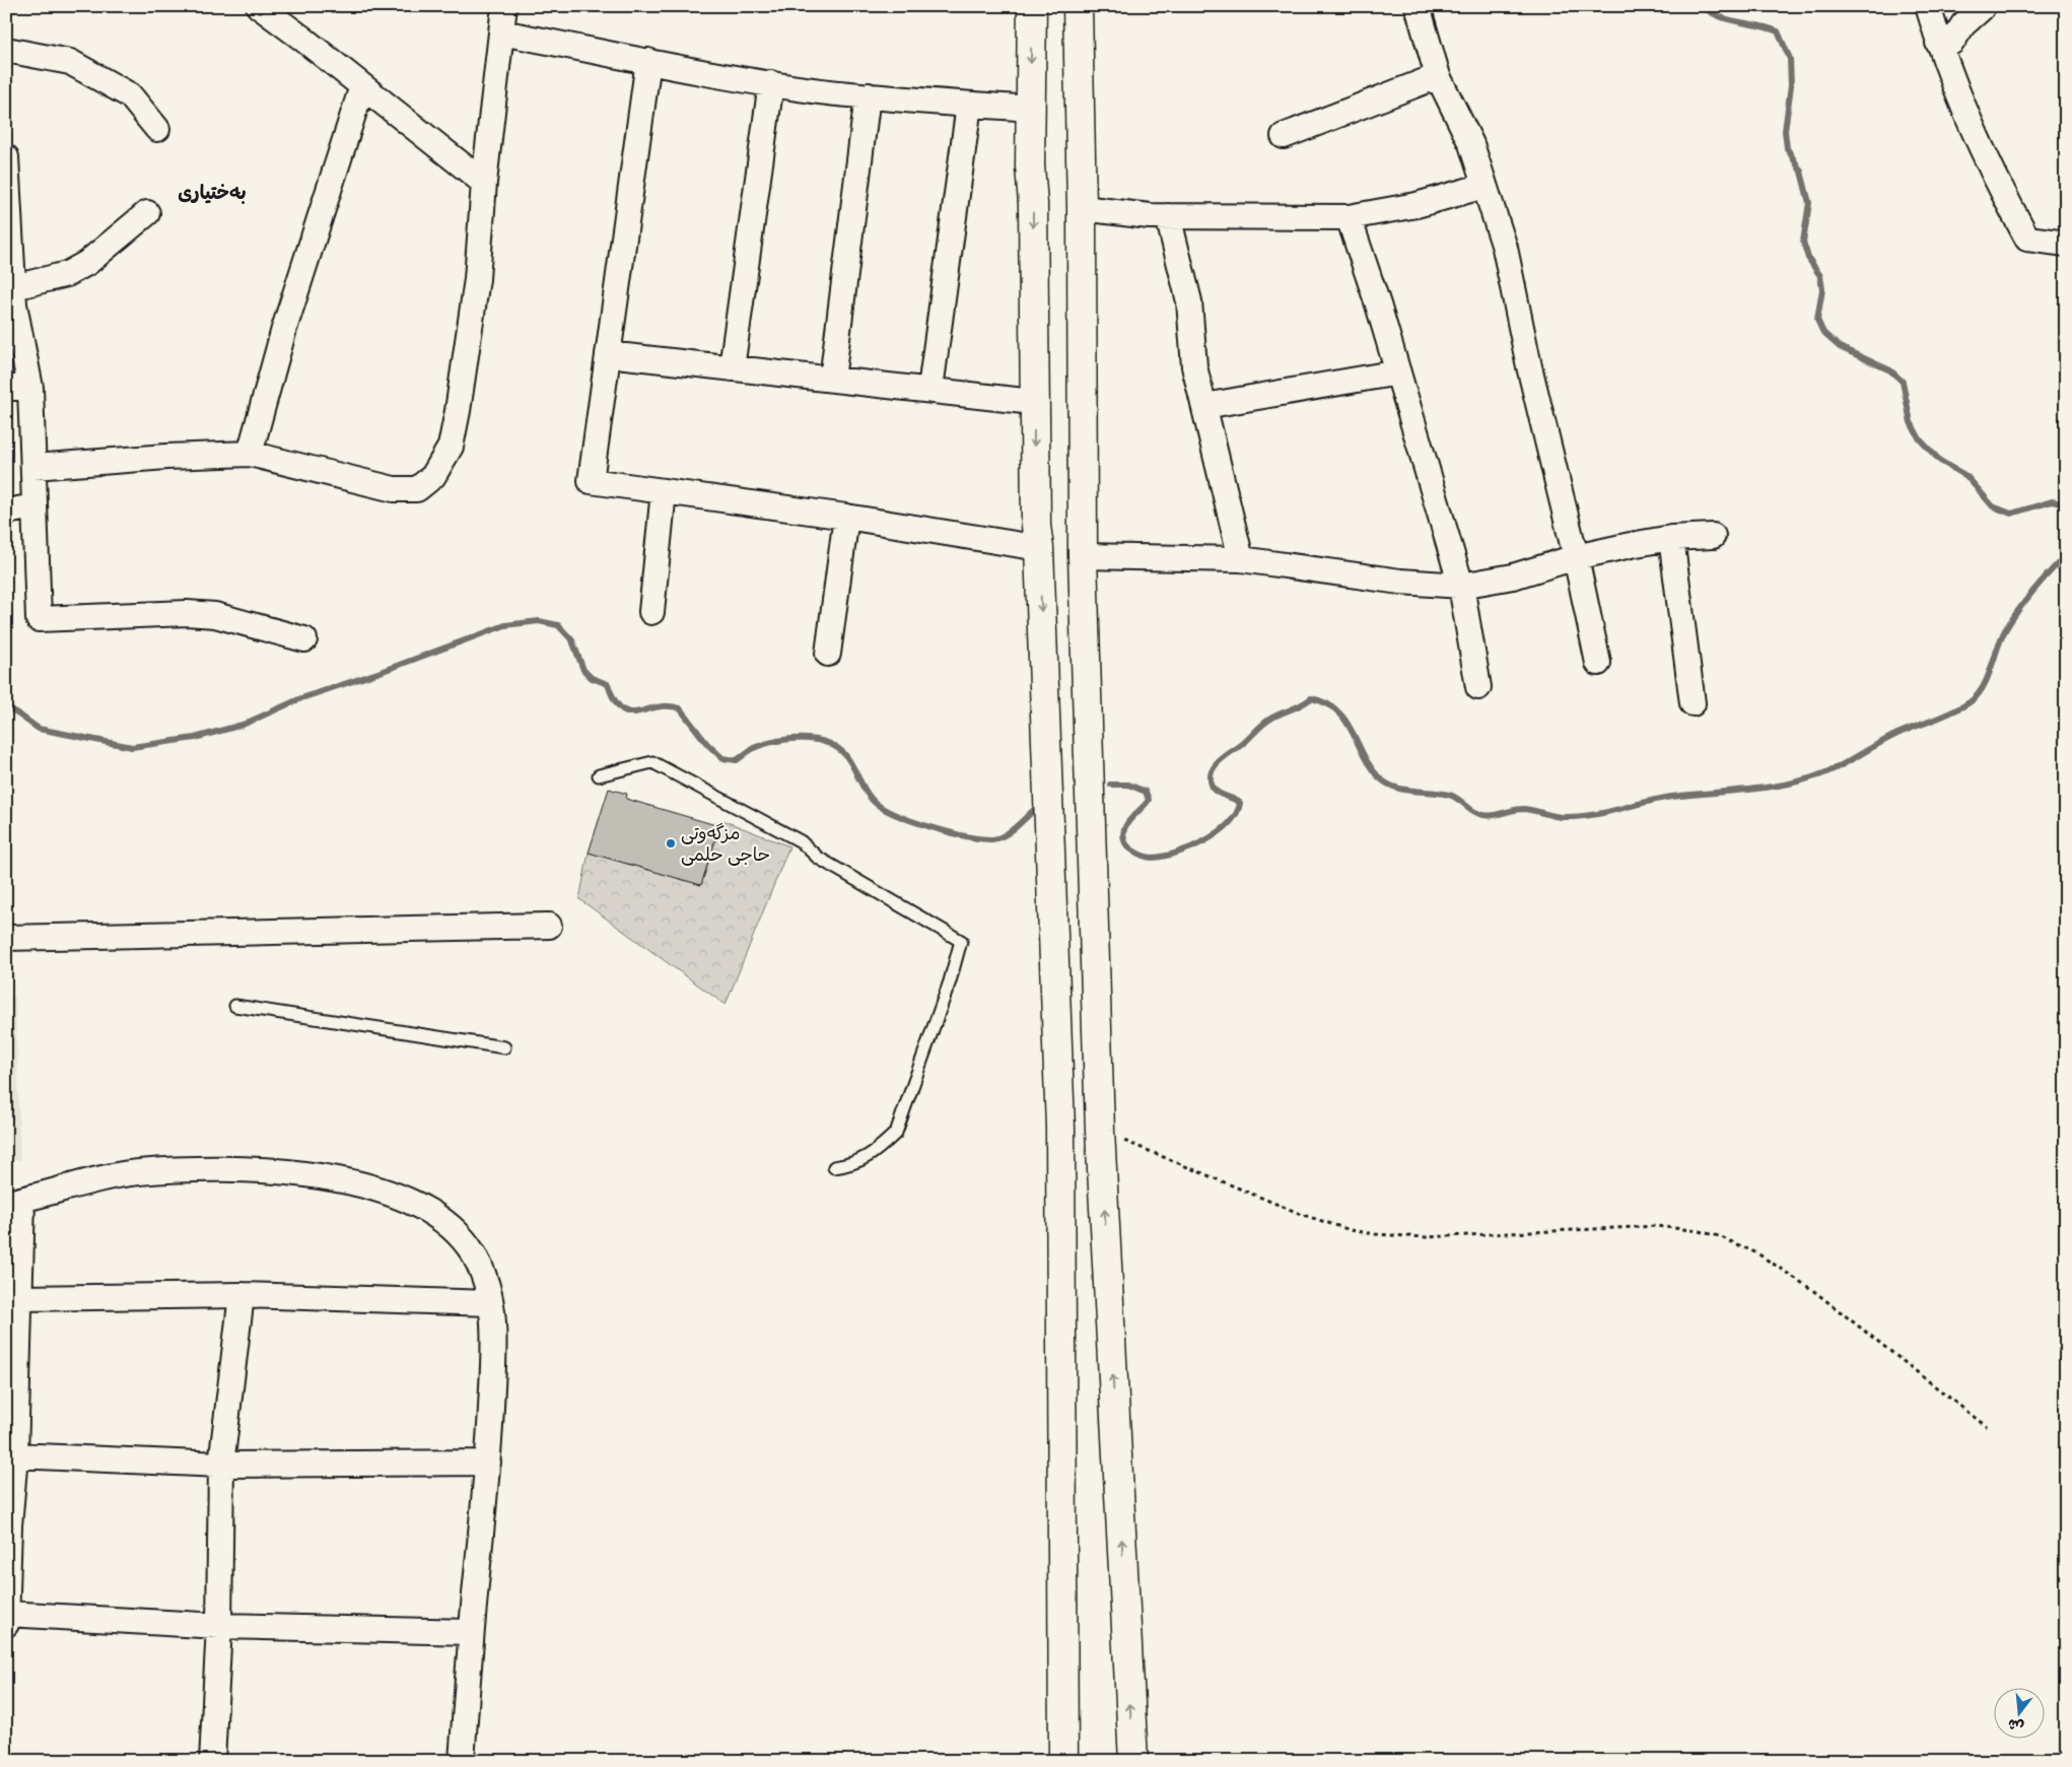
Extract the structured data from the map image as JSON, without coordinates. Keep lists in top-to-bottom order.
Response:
{
  "districts": ["بەختیاری"],
  "places": ["مزگەوتی حاجی حلمی"],
  "north": "bottom"
}
